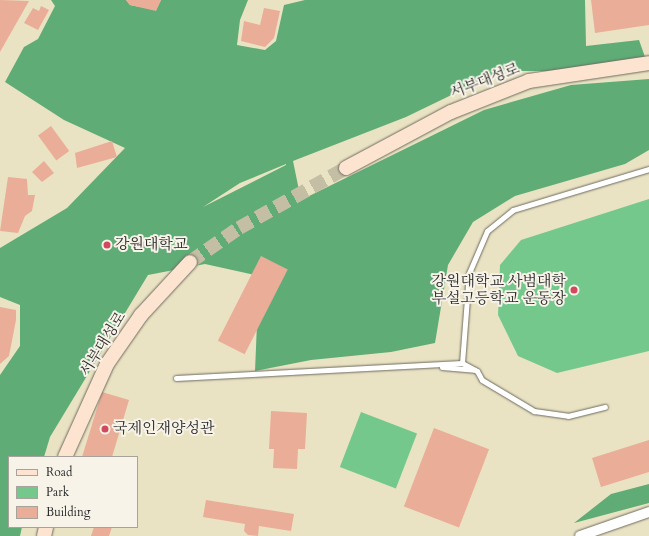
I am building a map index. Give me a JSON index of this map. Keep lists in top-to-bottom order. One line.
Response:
{"streets":{"street":["서부대성로"]},"places":["강원대학교","강원대학교 사범대학 부설고등학교 운동장","국제인재양성관"],"legend":["Road","Park","Building"]}
